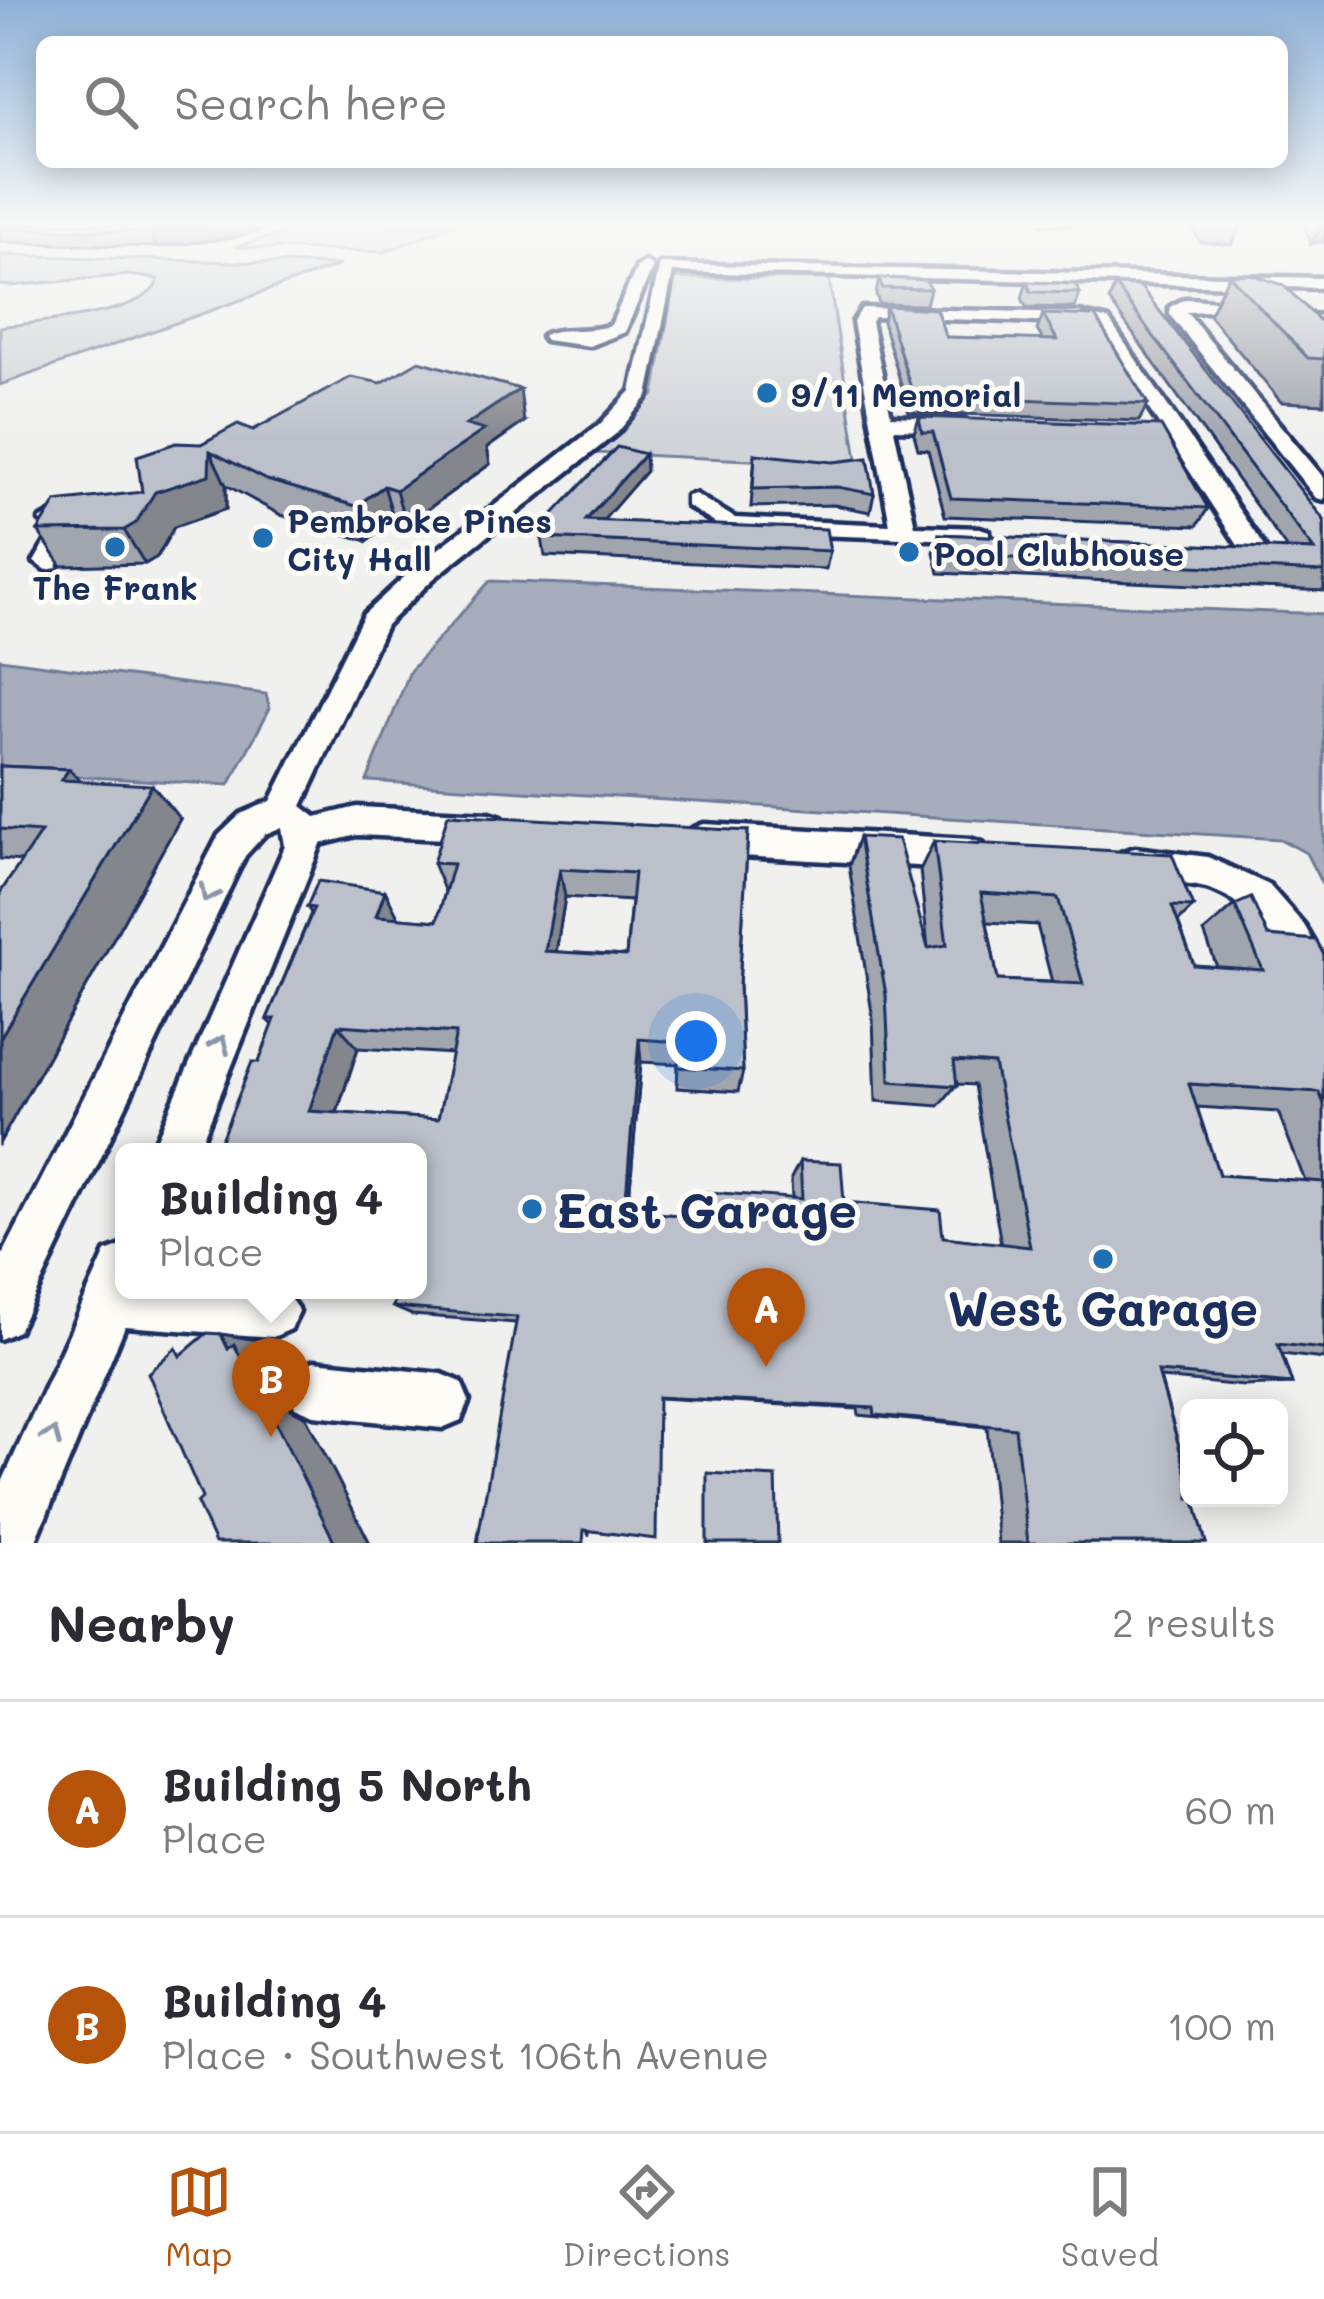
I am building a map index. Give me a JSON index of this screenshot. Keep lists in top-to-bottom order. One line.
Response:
{"places":["9/11 Memorial","Pembroke Pines City Hall","The Frank","Pool Clubhouse","East Garage","West Garage"],"page":{"search":"Search here","popup":["Building 4","Place"],"pins":["A","B"],"heading":["Nearby","2 results"],"list":[{"mark":"A","name":"Building 5 North","note":"Place","value":"60 m"},{"mark":"B","name":"Building 4","note":"Place · Southwest 106th Avenue","value":"100 m"}],"nav":["Map","Directions","Saved"]}}
